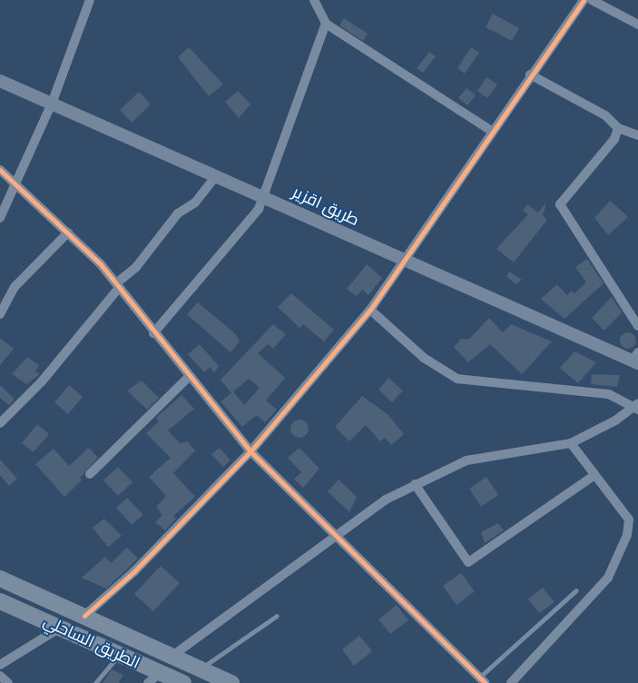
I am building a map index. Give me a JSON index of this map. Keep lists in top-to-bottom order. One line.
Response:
{"streets":{"highway":["الطريق الساحلي"],"street":["طريق اقزير"]}}
